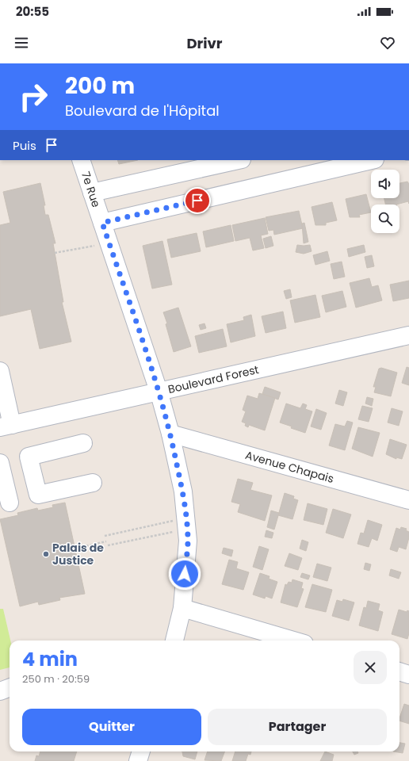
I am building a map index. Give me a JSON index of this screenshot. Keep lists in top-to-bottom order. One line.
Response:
{"streets":{"street":["7e Rue","Boulevard Forest","Avenue Chapais"]},"crossings":[["7e Rue","Boulevard Forest"],["7e Rue","Avenue Chapais"]],"places":["Palais de Justice"],"page":{"status":"20:55","header":"Drivr","turn":["200 m","Boulevard de l'Hôpital"],"then":"Puis","heading":["4 min","250 m · 20:59"],"buttons":["Quitter","Partager"]}}
